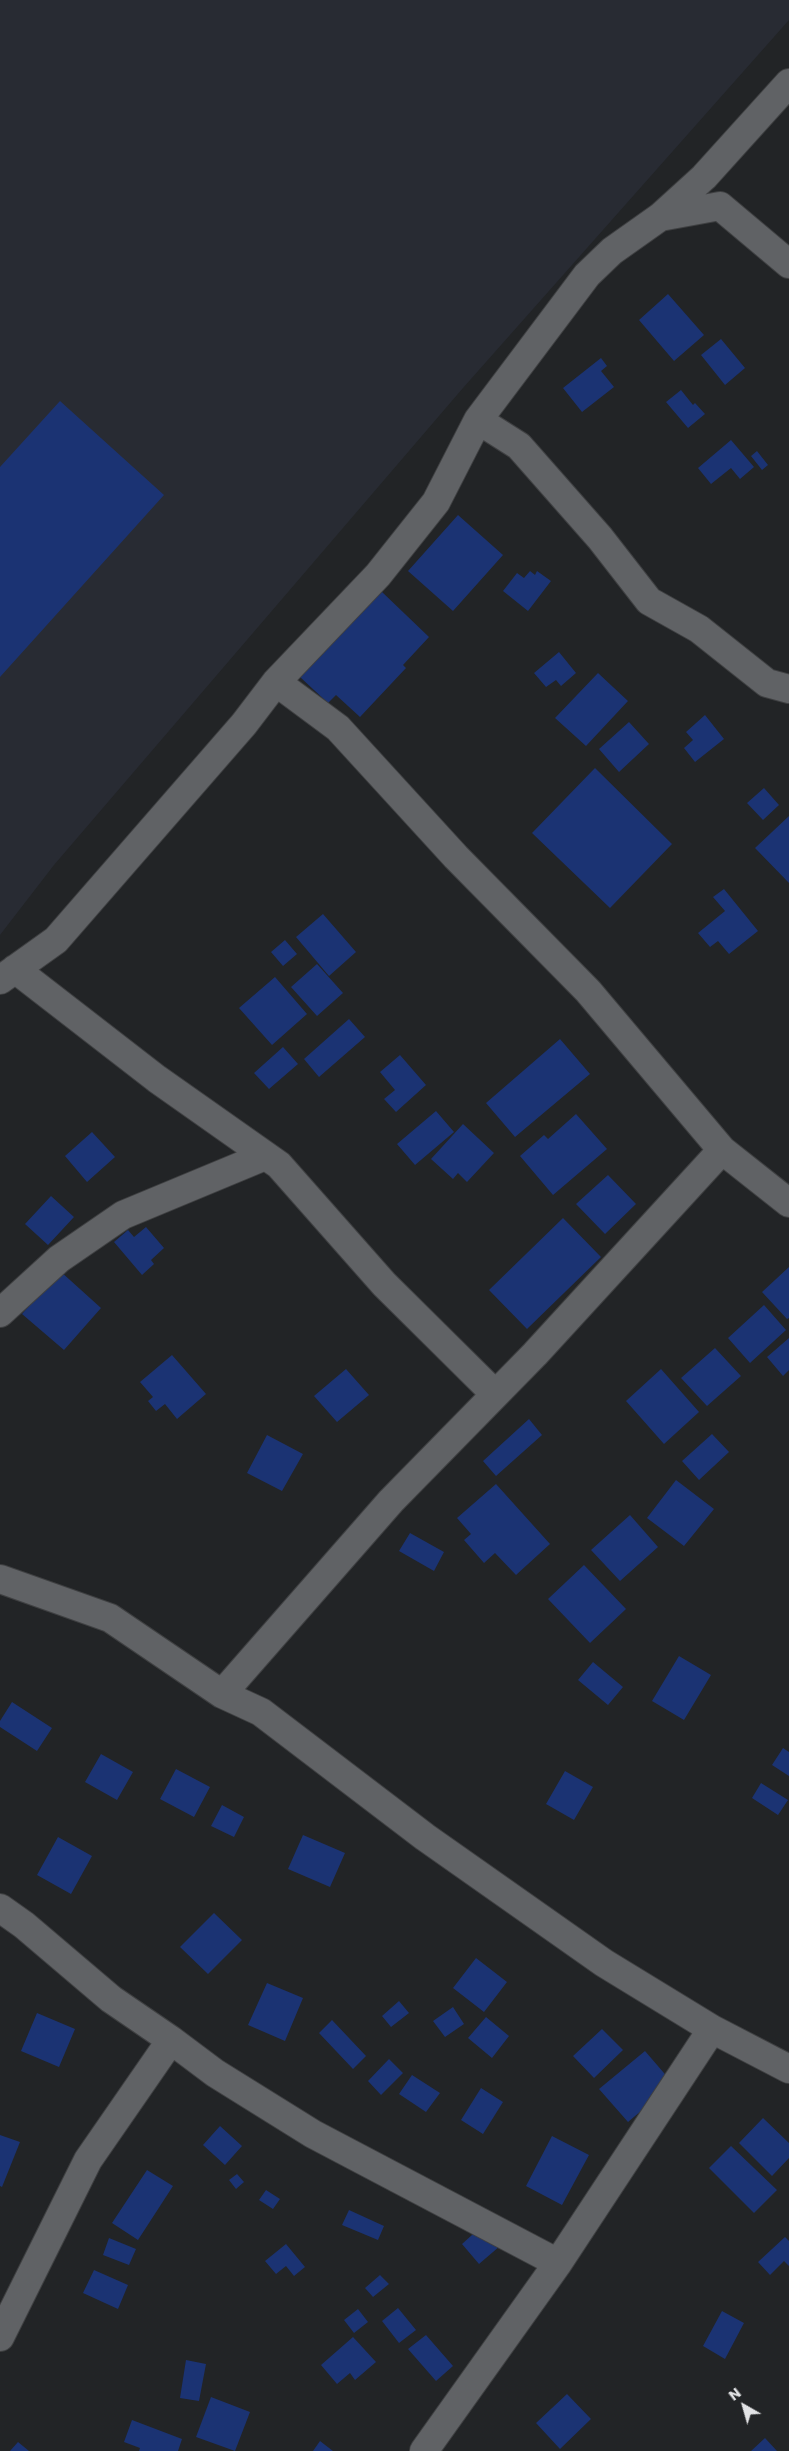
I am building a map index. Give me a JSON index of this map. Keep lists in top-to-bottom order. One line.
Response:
{"north":"top left"}
